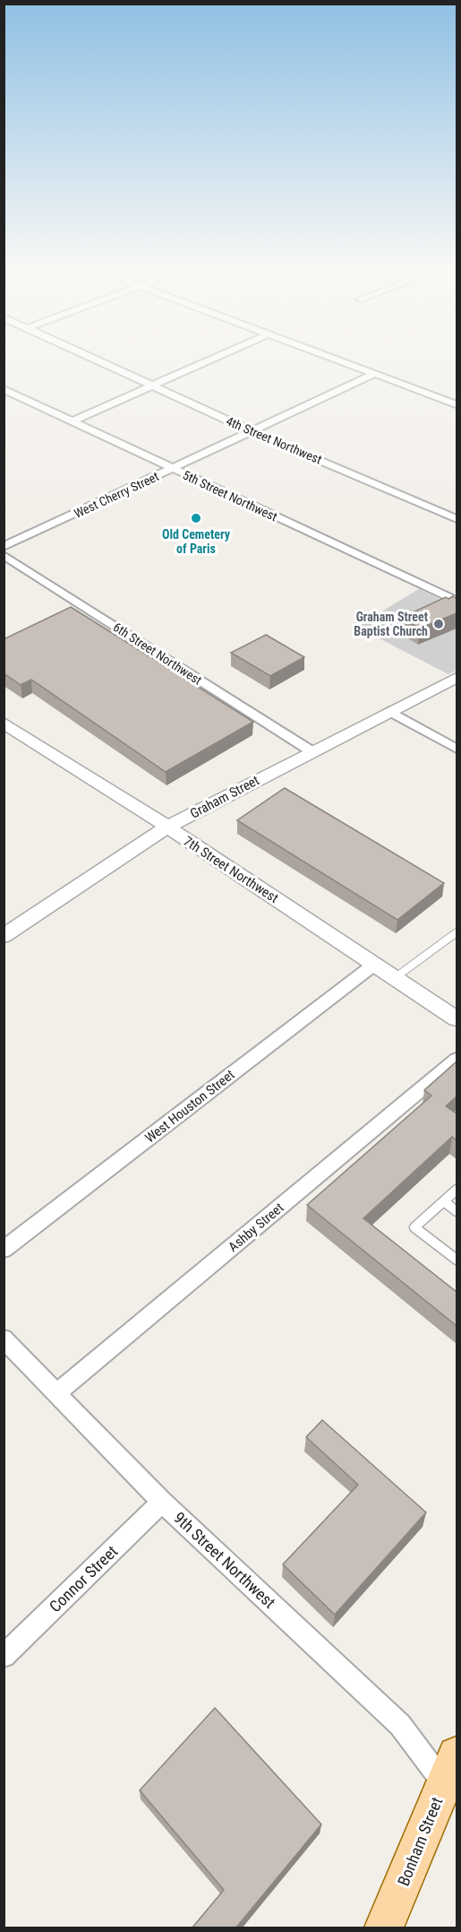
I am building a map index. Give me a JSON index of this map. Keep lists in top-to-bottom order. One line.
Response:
{"streets":{"main road":["Bonham Street"],"street":["4th Street Northwest","West Cherry Street","5th Street Northwest","6th Street Northwest","Graham Street","7th Street Northwest","West Houston Street","Ashby Street","9th Street Northwest","Connor Street"]},"crossings":[["4th Street Northwest","West Cherry Street"],["West Cherry Street","5th Street Northwest"],["6th Street Northwest","Graham Street"],["Graham Street","7th Street Northwest"],["7th Street Northwest","West Houston Street"],["Ashby Street","9th Street Northwest"],["9th Street Northwest","Connor Street"],["9th Street Northwest","Bonham Street"]],"places":["Old Cemetery of Paris","Graham Street Baptist Church"]}
